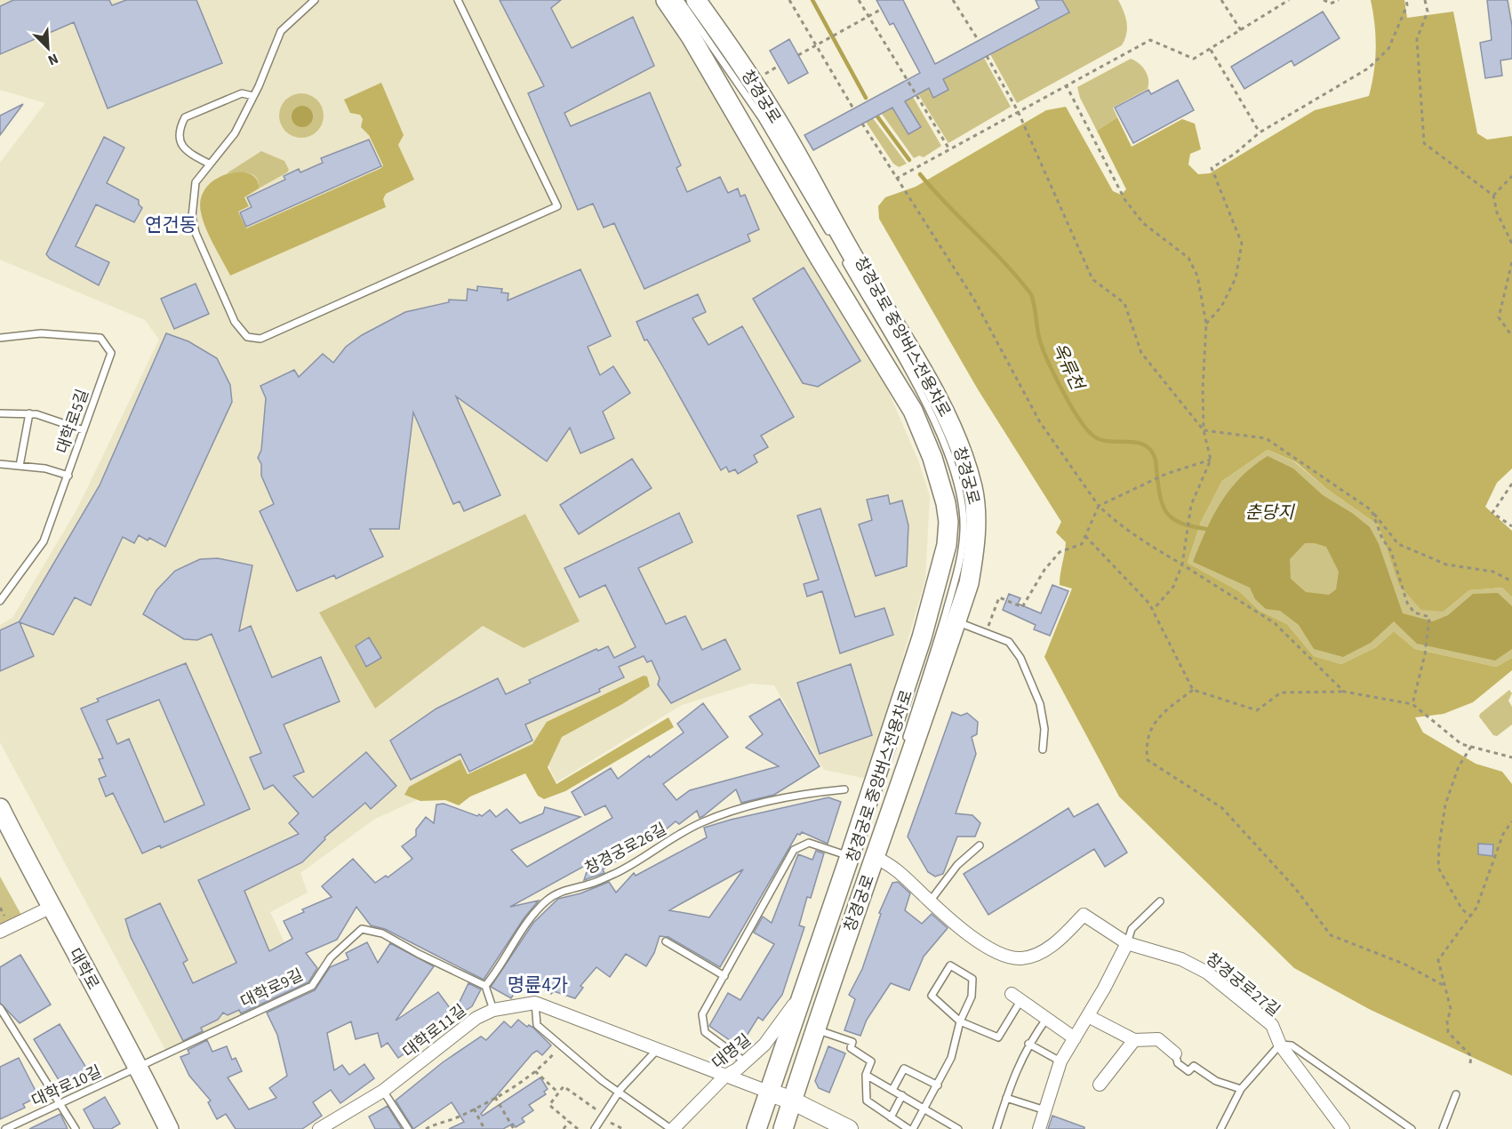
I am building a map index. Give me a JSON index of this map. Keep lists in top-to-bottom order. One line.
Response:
{"streets":{"main road":["창경궁로","대학로"],"street":["창경궁로27길","대학로11길","대명길"],"lane":["창경궁로 중앙버스전용차로","대학로5길","창경궁로26길","대학로9길","대학로10길"]},"crossings":[["창경궁로","창경궁로 중앙버스전용차로"],["창경궁로","창경궁로27길"],["창경궁로","대명길"],["창경궁로26길","대학로9길"],["대학로","대학로9길"],["대학로","대학로10길"],["대학로9길","대학로10길"],["대학로11길","대명길"]],"districts":["연건동","명륜4가"],"water":["옥류천","춘당지"],"north":"bottom right"}
